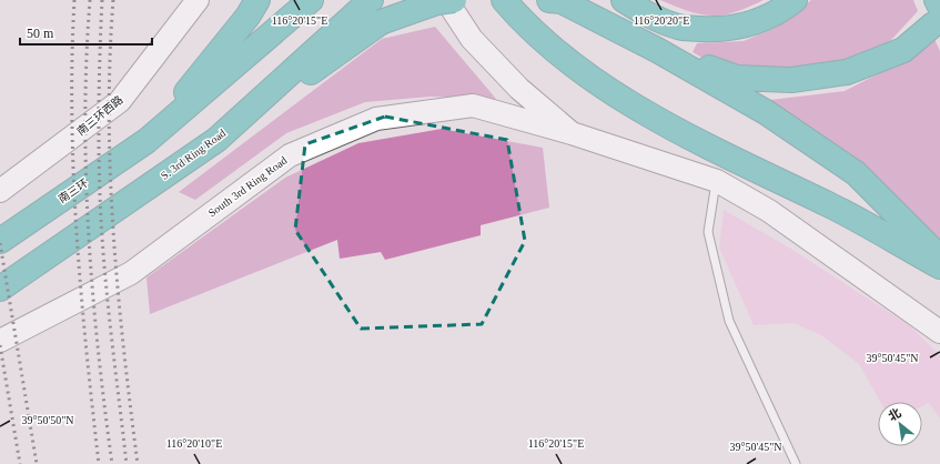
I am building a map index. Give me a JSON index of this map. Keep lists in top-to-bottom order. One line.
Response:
{"streets":{"highway":["S. 3rd Ring Road","南三环"],"street":["南三环西路","South 3rd Ring Road"]},"scale_bar":"50 m","north":"top left","coordinates":["116°20'15\"E","116°20'20\"E","39°50'45\"N","39°50'50\"N","116°20'10\"E"]}
